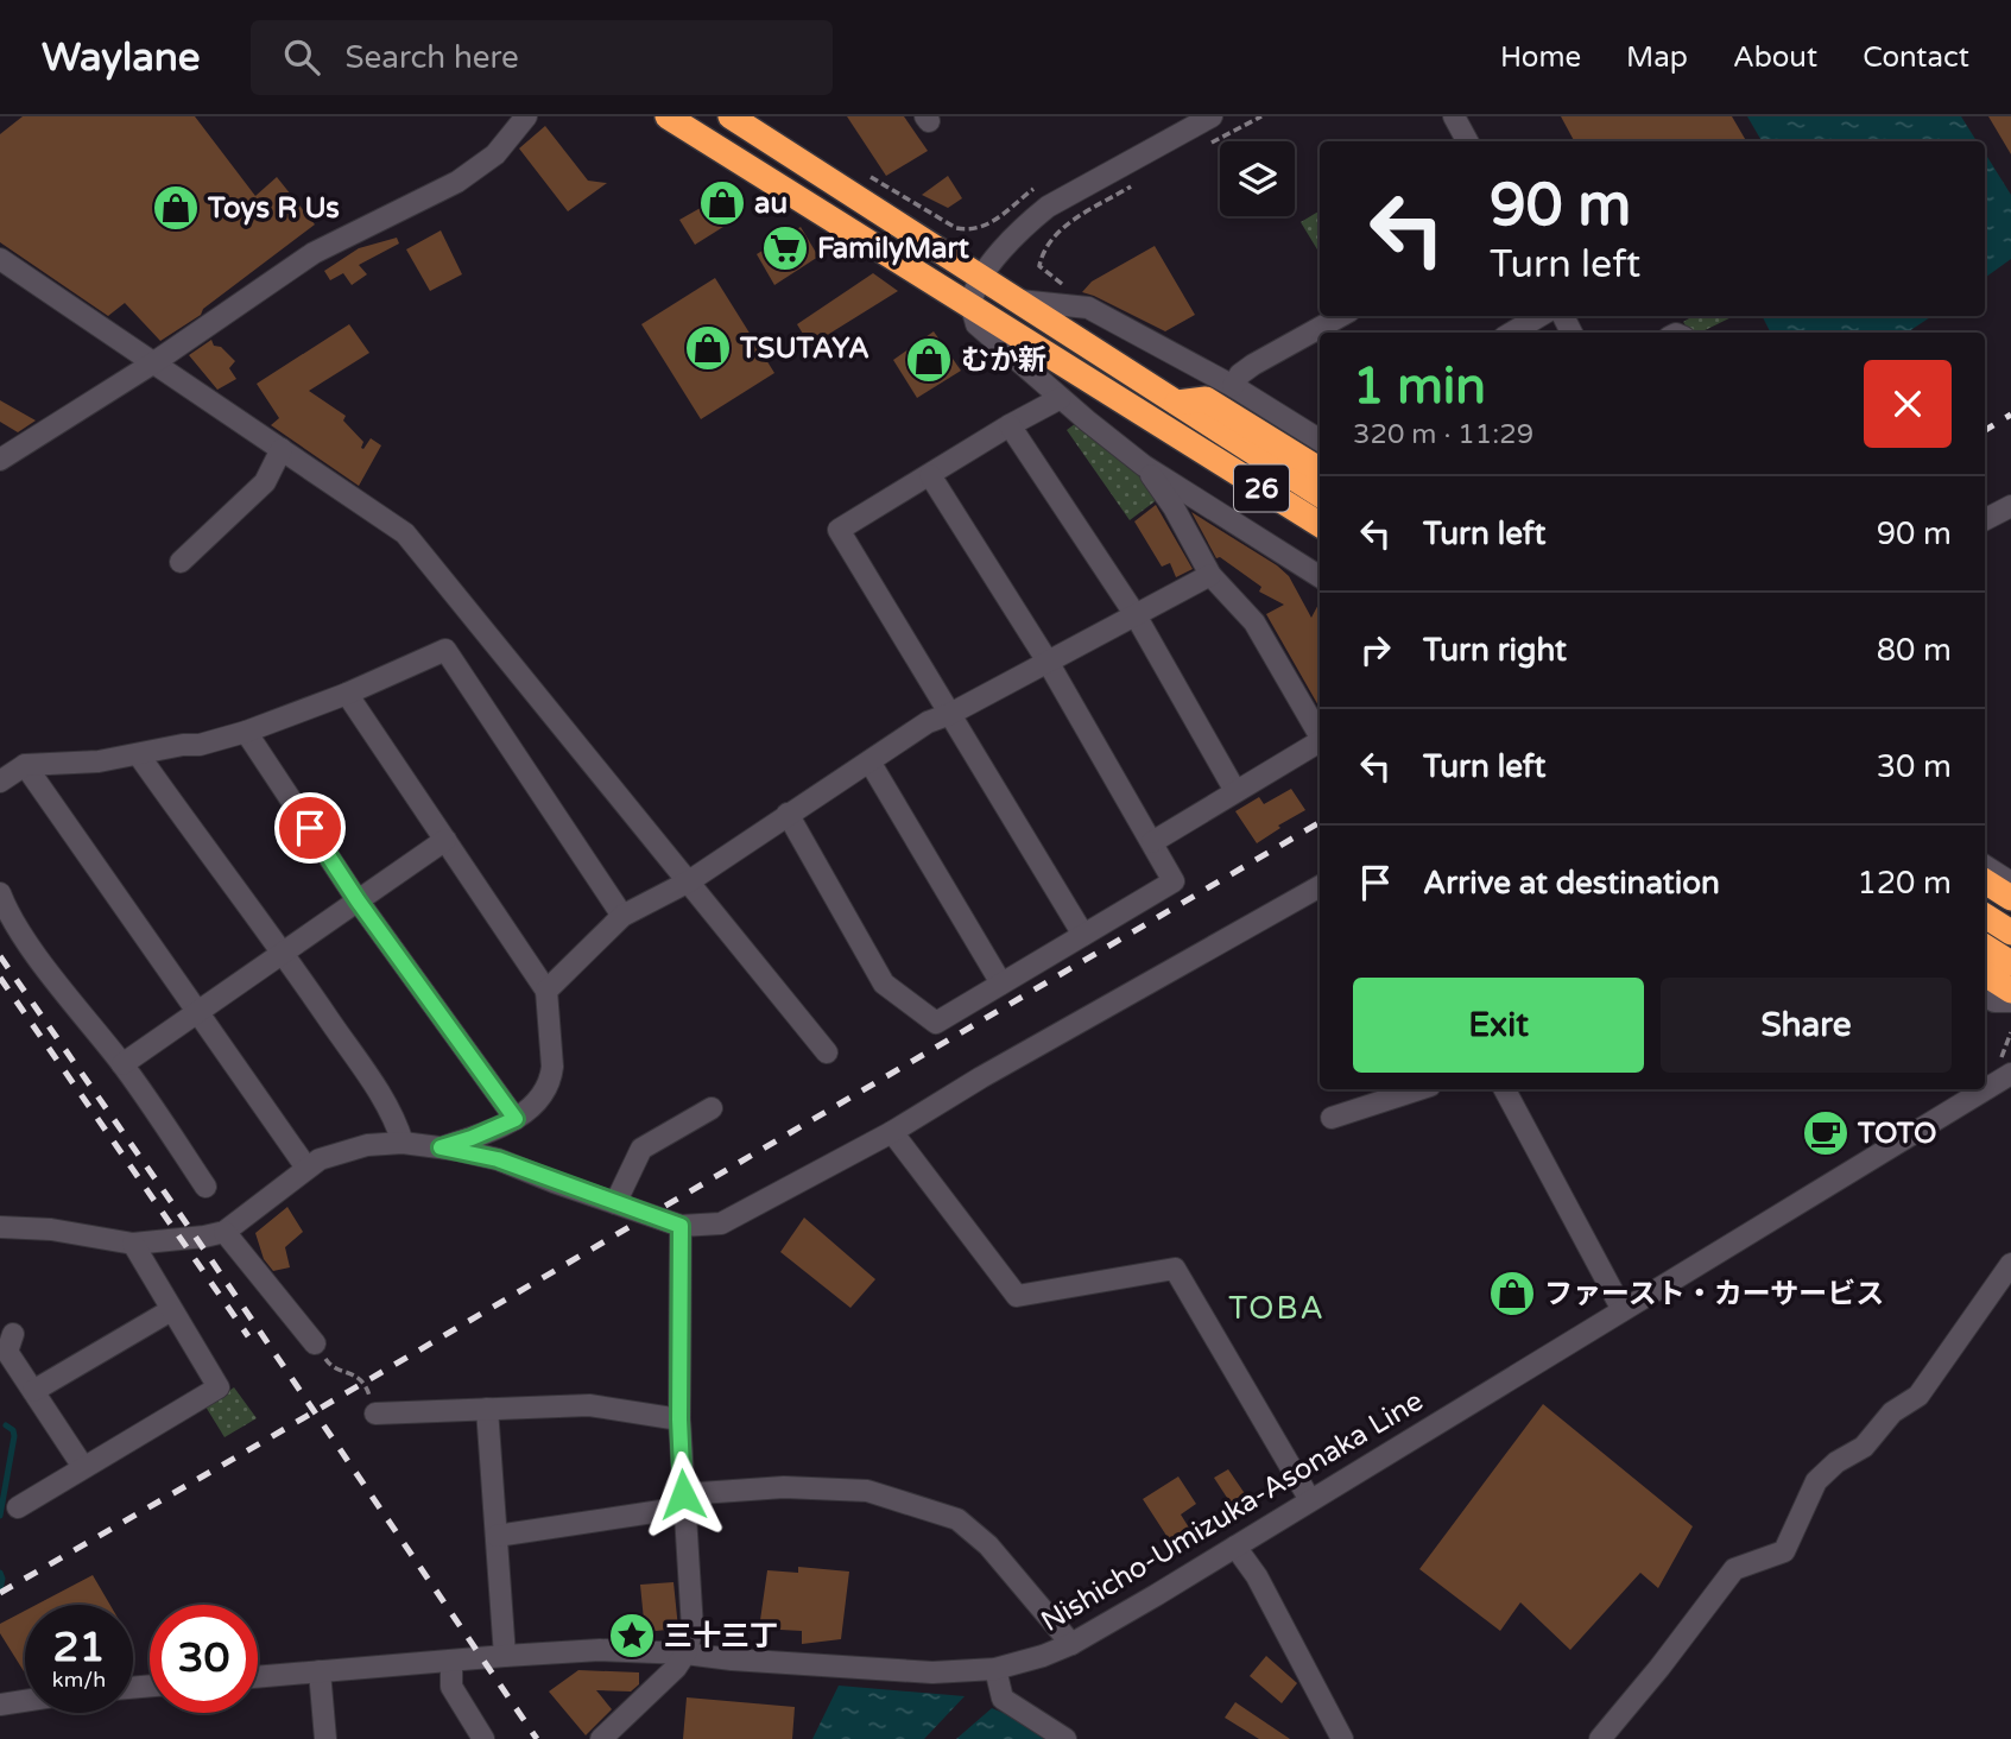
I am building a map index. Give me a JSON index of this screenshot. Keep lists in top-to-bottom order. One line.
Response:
{"streets":{"highway":["26"],"street":["Nishicho-Umizuka-Asonaka Line"]},"districts":["TOBA"],"places":{"shop":["au","Toys R Us","TSUTAYA","むか新","ファースト・カーサービス"],"supermarket":["FamilyMart"],"cafe":["TOTO"],"place":["三十三丁"]},"page":{"header":"Waylane","search":"Search here","nav":["Home","Map","About","Contact"],"turn":["90 m","Turn left"],"heading":["1 min","320 m · 11:29"],"list":[{"name":"Turn left","value":"90 m"},{"name":"Turn right","value":"80 m"},{"name":"Turn left","value":"30 m"},{"name":"Arrive at destination","value":"120 m"}],"buttons":["Exit","Share"],"speed":"21 km/h","limit":"30"}}
